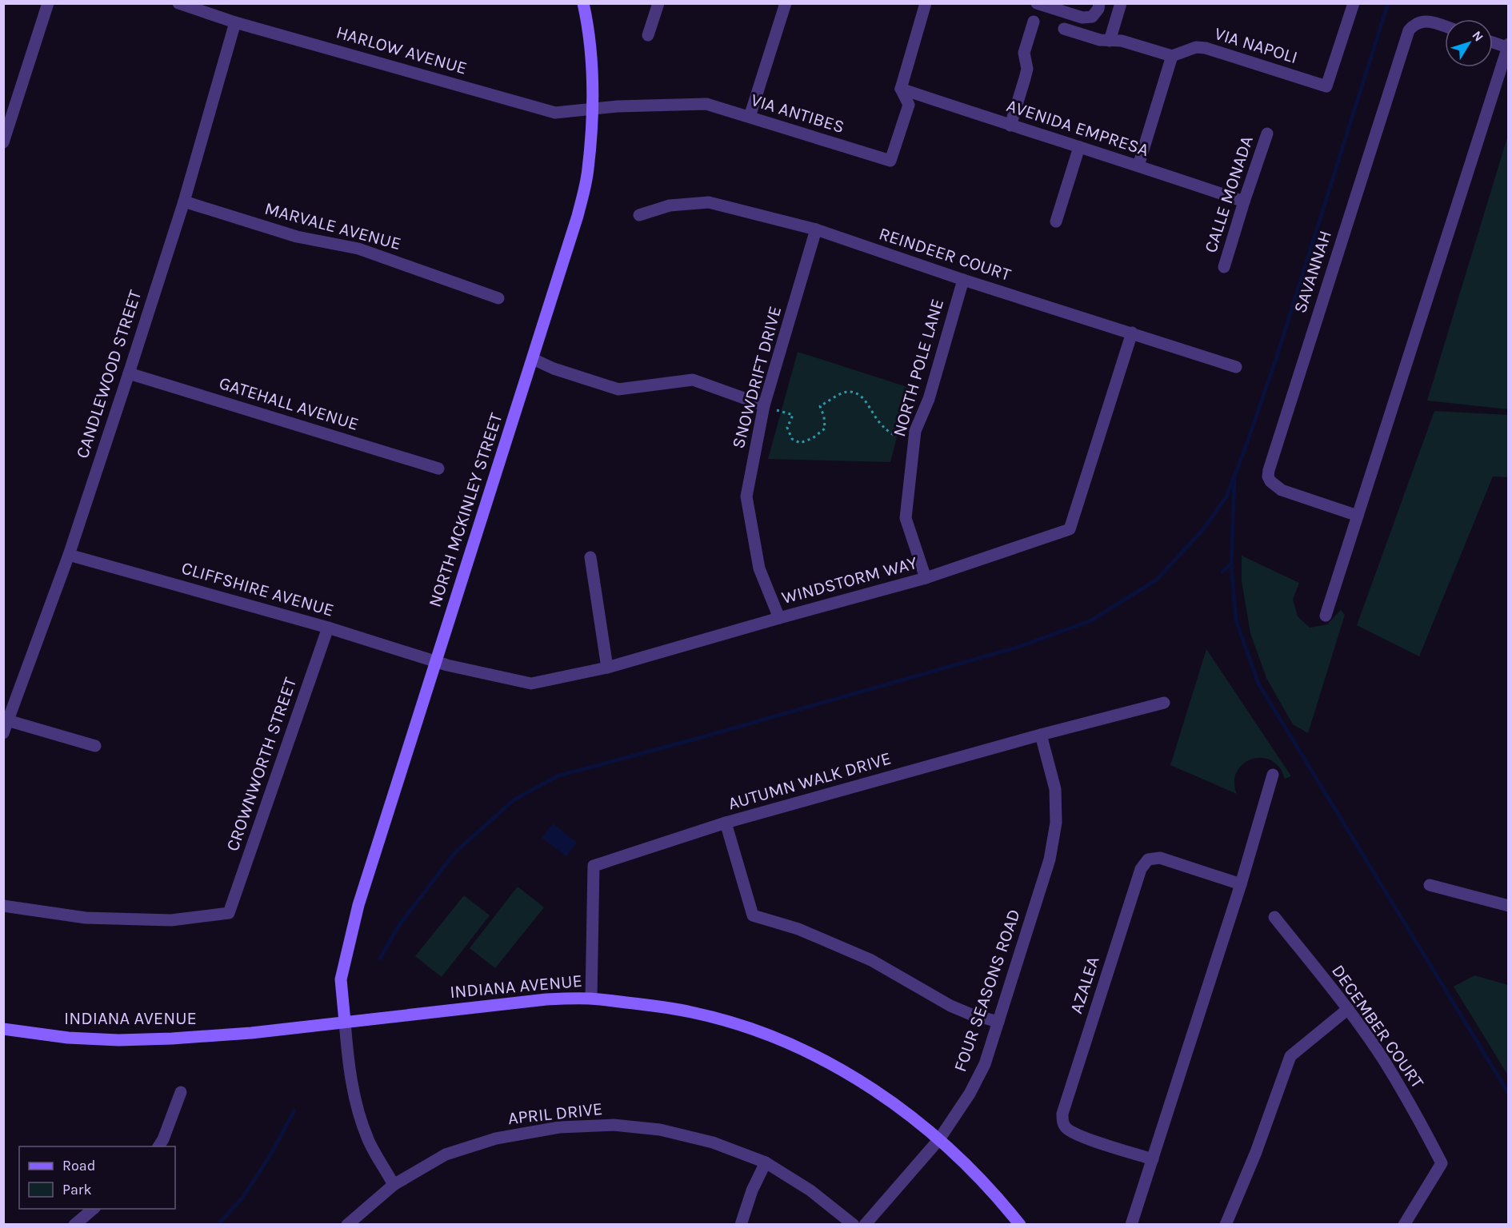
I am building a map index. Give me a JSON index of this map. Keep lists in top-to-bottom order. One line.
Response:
{"streets":{"street":["VIA NAPOLI","HARLOW AVENUE","VIA ANTIBES","AVENIDA EMPRESA","CALLE MONADA","MARVALE AVENUE","REINDEER COURT","SAVANNAH","NORTH POLE LANE","CANDLEWOOD STREET","SNOWDRIFT DRIVE","GATEHALL AVENUE","NORTH MCKINLEY STREET","WINDSTORM WAY","CLIFFSHIRE AVENUE","CROWNWORTH STREET","AUTUMN WALK DRIVE","AZALEA","INDIANA AVENUE","FOUR SEASONS ROAD","DECEMBER COURT","APRIL DRIVE"]},"crossings":[["HARLOW AVENUE","VIA ANTIBES"],["HARLOW AVENUE","CANDLEWOOD STREET"],["HARLOW AVENUE","NORTH MCKINLEY STREET"],["VIA ANTIBES","AVENIDA EMPRESA"],["AVENIDA EMPRESA","CALLE MONADA"],["MARVALE AVENUE","CANDLEWOOD STREET"],["REINDEER COURT","NORTH POLE LANE"],["REINDEER COURT","SNOWDRIFT DRIVE"],["REINDEER COURT","WINDSTORM WAY"],["NORTH POLE LANE","WINDSTORM WAY"],["CANDLEWOOD STREET","GATEHALL AVENUE"],["CANDLEWOOD STREET","CLIFFSHIRE AVENUE"],["SNOWDRIFT DRIVE","WINDSTORM WAY"],["NORTH MCKINLEY STREET","WINDSTORM WAY"],["NORTH MCKINLEY STREET","CLIFFSHIRE AVENUE"],["NORTH MCKINLEY STREET","INDIANA AVENUE"],["WINDSTORM WAY","CLIFFSHIRE AVENUE"],["CLIFFSHIRE AVENUE","CROWNWORTH STREET"],["AUTUMN WALK DRIVE","INDIANA AVENUE"],["AUTUMN WALK DRIVE","FOUR SEASONS ROAD"],["INDIANA AVENUE","FOUR SEASONS ROAD"]],"legend":["Road","Park"],"north":"top right"}
